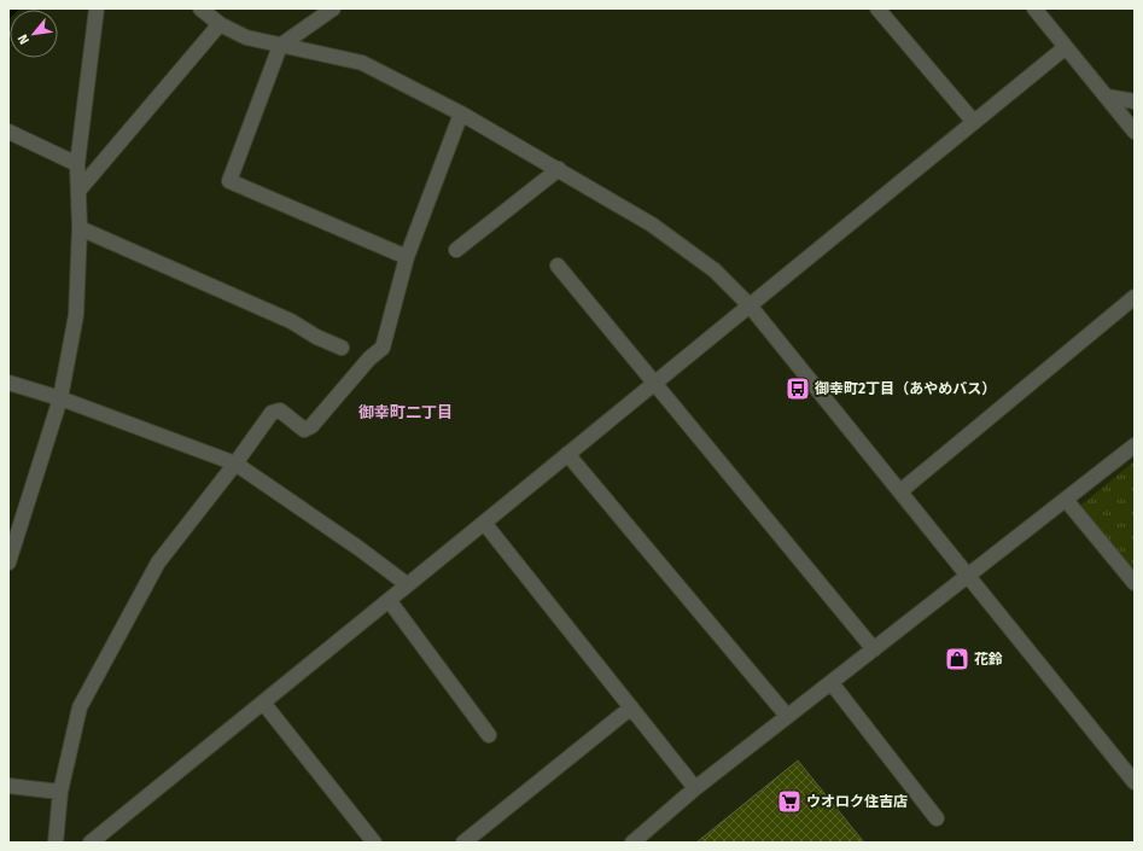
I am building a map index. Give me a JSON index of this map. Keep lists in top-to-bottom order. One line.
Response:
{"districts":["御幸町二丁目"],"places":{"bus stop":["御幸町2丁目（あやめバス）"],"shop":["花鈴"],"supermarket":["ウオロク住吉店"]},"north":"bottom left"}
